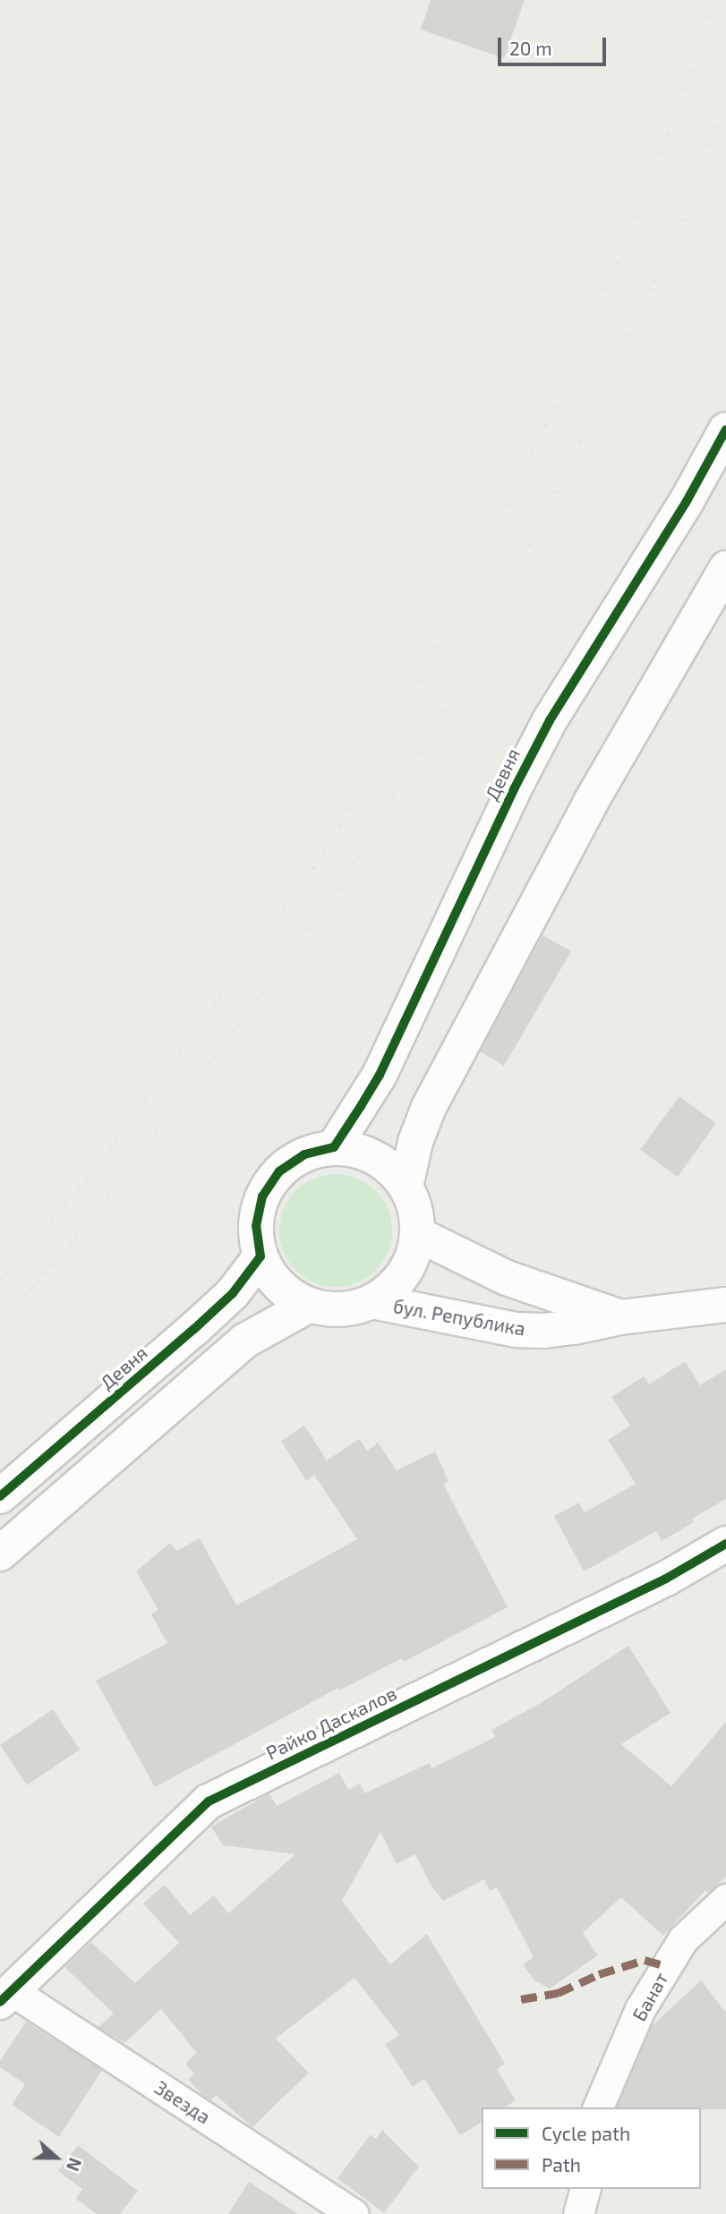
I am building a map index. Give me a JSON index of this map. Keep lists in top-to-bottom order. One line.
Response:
{"streets":{"main road":["Девня","бул. Република","Райко Даскалов"],"street":["Банат","Звезда"]},"crossings":[["Девня","бул. Република"],["Райко Даскалов","Звезда"]],"legend":["Cycle path","Path"],"scale_bar":"20 m","north":"right"}
